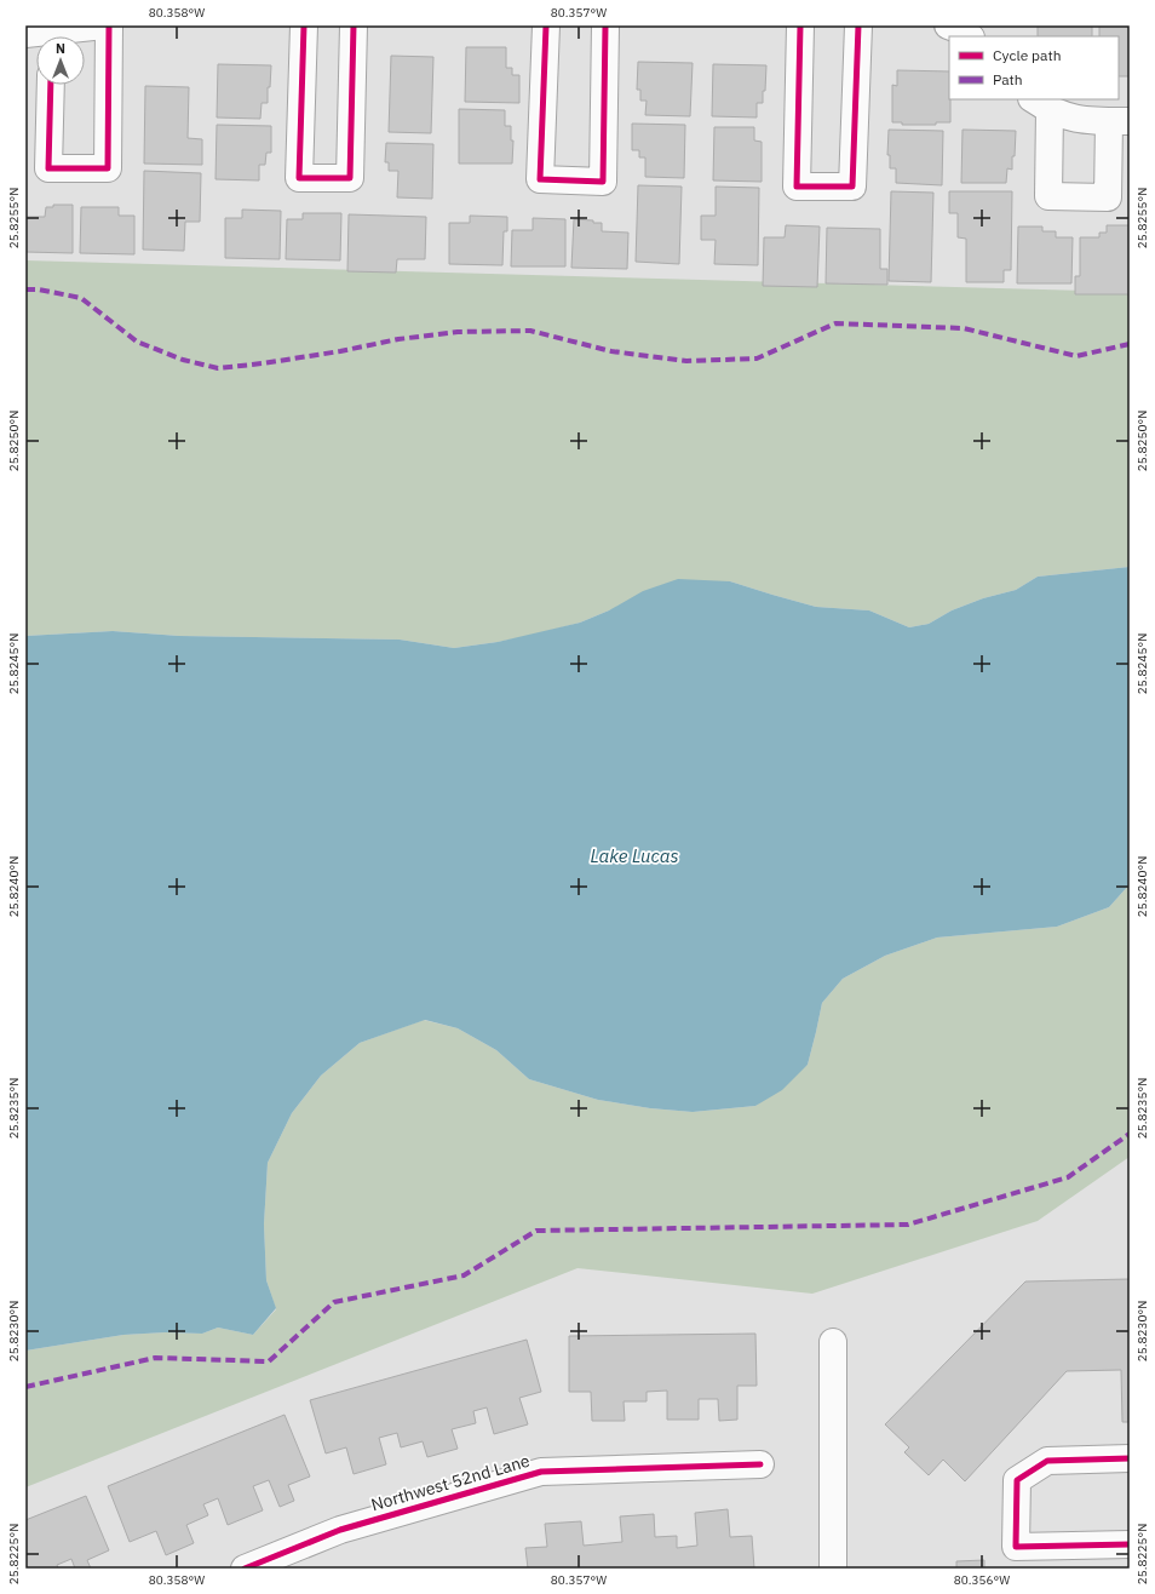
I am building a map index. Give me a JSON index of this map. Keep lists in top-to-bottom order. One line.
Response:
{"streets":{"street":["Northwest 52nd Lane"]},"water":["Lake Lucas"],"legend":["Cycle path","Path"],"north":"top","coordinates":["80.358°W","80.357°W","25.8255°N","25.8250°N","25.8245°N","25.8240°N","25.8235°N","25.8230°N","25.8225°N","80.356°W"]}
